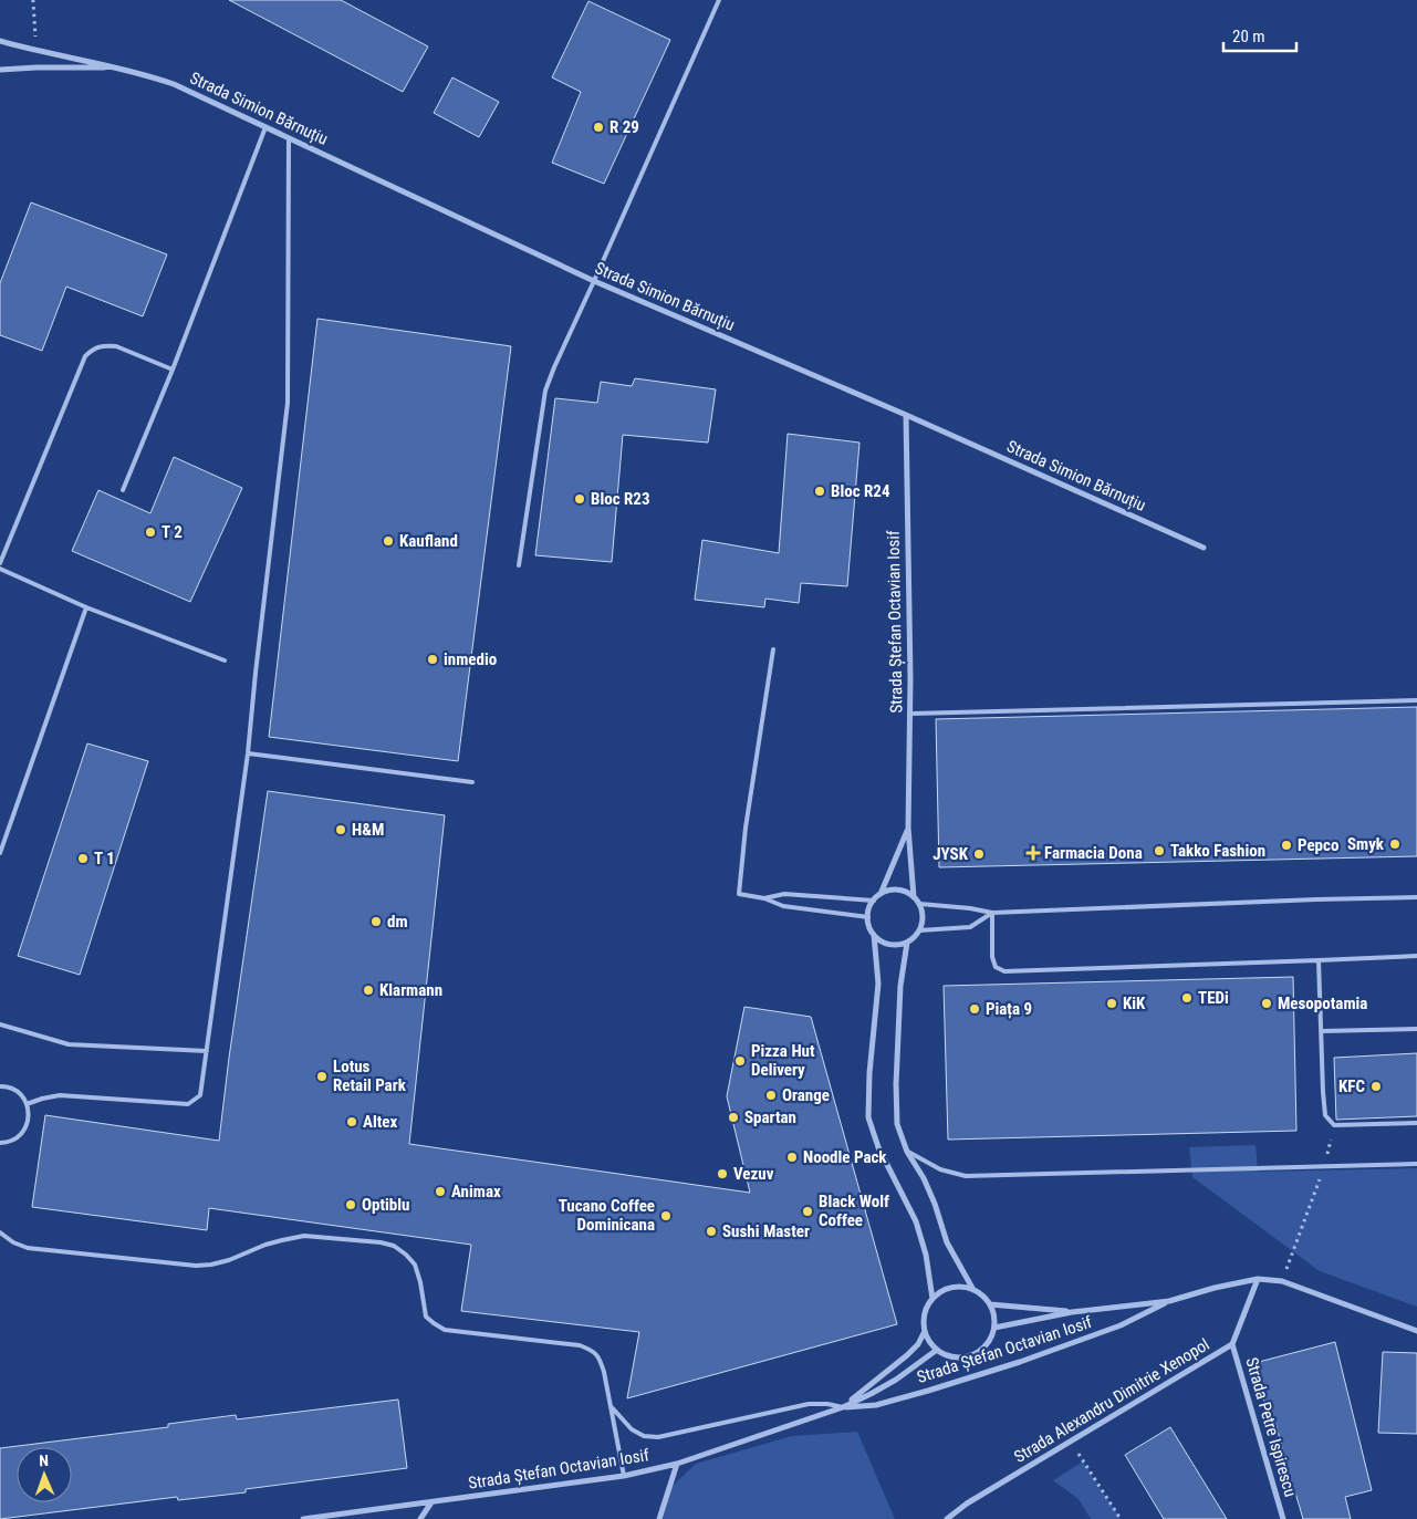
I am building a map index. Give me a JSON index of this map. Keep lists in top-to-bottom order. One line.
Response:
{"streets":{"street":["Strada Simion Bărnuțiu","Strada Ștefan Octavian Iosif","Strada Alexandru Dimitrie Xenopol","Strada Petre Ispirescu"]},"crossings":[["Strada Simion Bărnuțiu","Strada Ștefan Octavian Iosif"],["Strada Ștefan Octavian Iosif","Strada Alexandru Dimitrie Xenopol"],["Strada Alexandru Dimitrie Xenopol","Strada Petre Ispirescu"]],"places":{"other":["R 29","Bloc R24","Bloc R23","T 2","Kaufland","inmedio","H&M","Smyk","Pepco","Takko Fashion","JYSK","T 1","dm","Klarmann","TEDi","KiK","Mesopotamia","Piața 9","Pizza Hut Delivery","Lotus Retail Park","KFC","Orange","Spartan","Altex","Noodle Pack","Vezuv","Animax","Optiblu","Black Wolf Coffee","Tucano Coffee Dominicana","Sushi Master"],"health":["Farmacia Dona"]},"scale_bar":"20 m","north":"top"}
